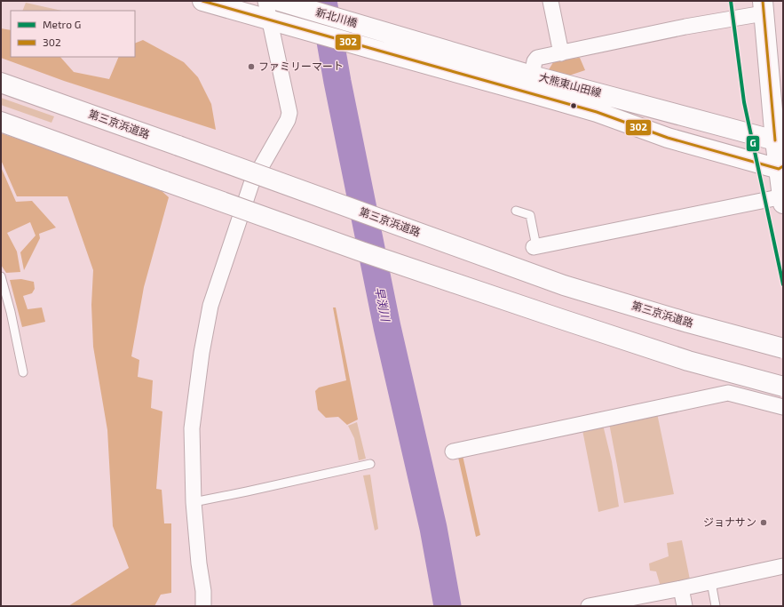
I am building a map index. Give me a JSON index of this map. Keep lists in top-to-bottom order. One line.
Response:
{"streets":{"main road":["新北川橋","大熊東山田線","第三京浜道路"]},"crossings":[["新北川橋","大熊東山田線"]],"water":["早渕川"],"places":["ファミリーマート","ジョナサン"],"lines":["metro line G","transit line 302"],"legend":["Metro G","302"]}
